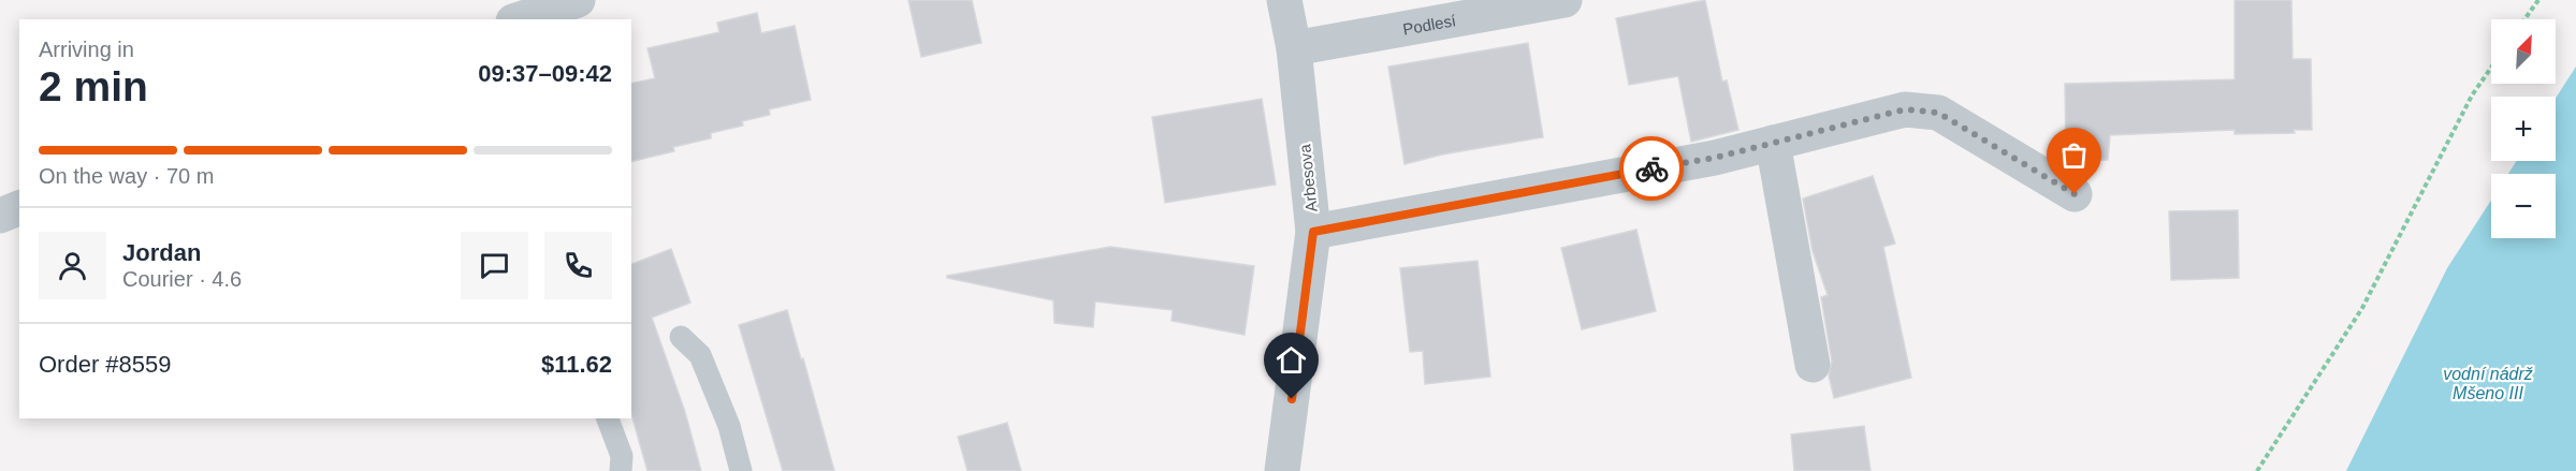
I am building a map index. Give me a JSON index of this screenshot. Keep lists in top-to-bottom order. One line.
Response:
{"streets":{"street":["Podlesí","Arbesova"]},"crossings":[["Podlesí","Arbesova"]],"water":["vodní nádrž Mšeno III"],"north":"top right","page":{"map_buttons":["+","−"],"heading":["2 min","Arriving in","09:37–09:42"],"panel":["Jordan","Courier · 4.6","Order #8559","$11.62"],"bar":"On the way · 70 m"}}
